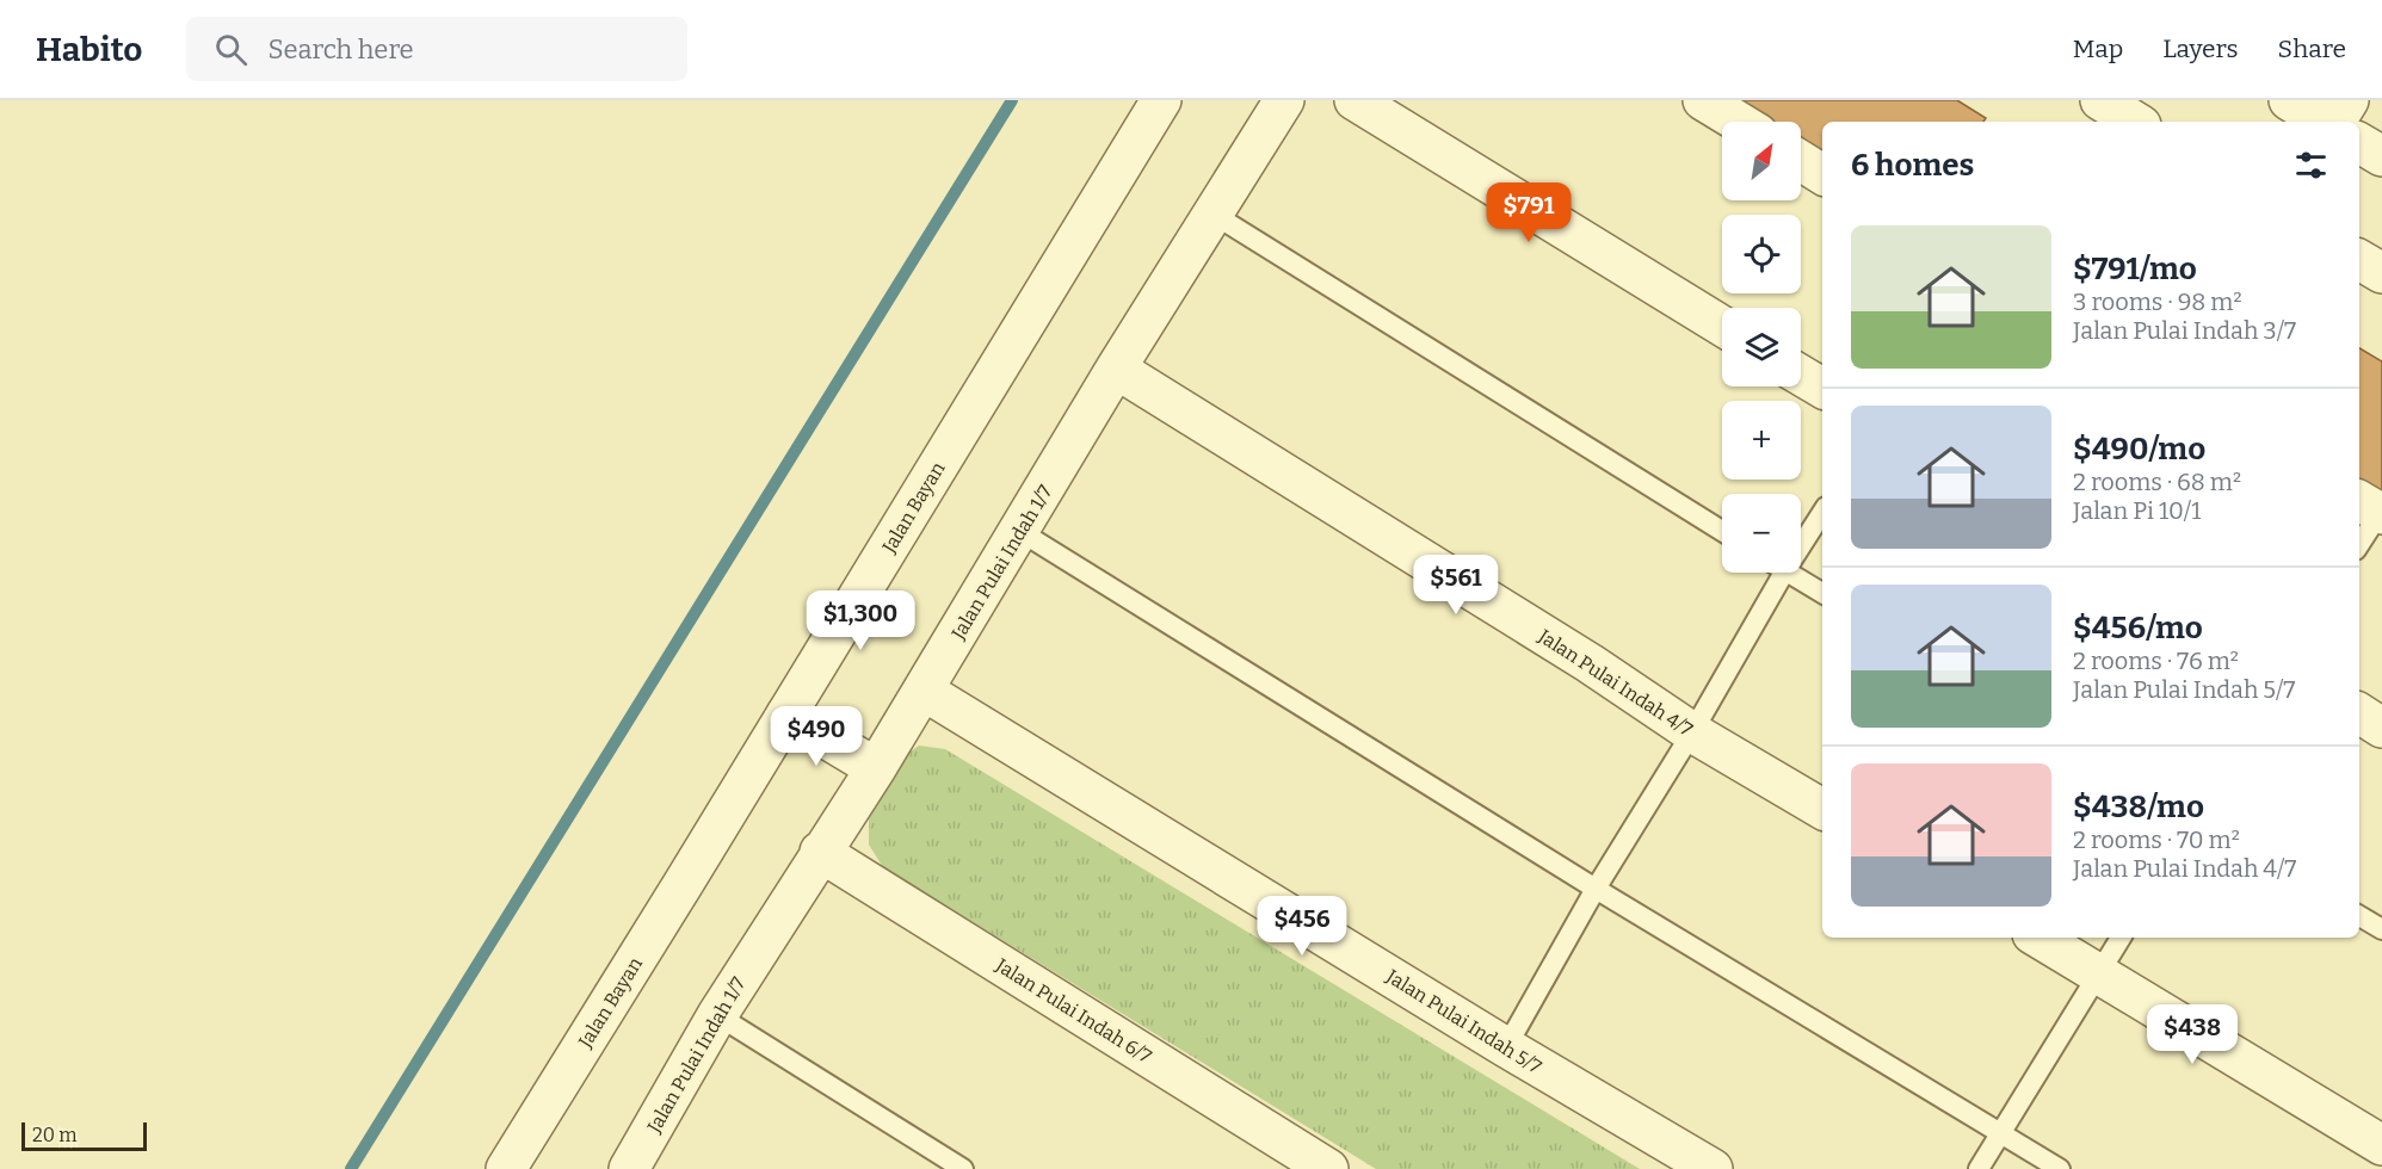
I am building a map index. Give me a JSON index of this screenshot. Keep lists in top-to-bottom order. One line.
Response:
{"streets":{"street":["Jalan Bayan","Jalan Pulai Indah 1/7","Jalan Pulai Indah 4/7","Jalan Pulai Indah 6/7","Jalan Pulai Indah 5/7"]},"crossings":[["Jalan Pulai Indah 1/7","Jalan Pulai Indah 4/7"],["Jalan Pulai Indah 1/7","Jalan Pulai Indah 6/7"],["Jalan Pulai Indah 1/7","Jalan Pulai Indah 5/7"]],"scale_bar":"20 m","north":"top right","page":{"header":"Habito","search":"Search here","nav":["Map","Layers","Share"],"map_buttons":["+","−"],"heading":"6 homes","price":["$791","$561","$1,300","$490","$456","$438"],"list":[{"name":"$791/mo","note":"3 rooms · 98 m² · Jalan Pulai Indah 3/7"},{"name":"$490/mo","note":"2 rooms · 68 m² · Jalan Pi 10/1"},{"name":"$456/mo","note":"2 rooms · 76 m² · Jalan Pulai Indah 5/7"},{"name":"$438/mo","note":"2 rooms · 70 m² · Jalan Pulai Indah 4/7"}],"scale":"20 m"}}
